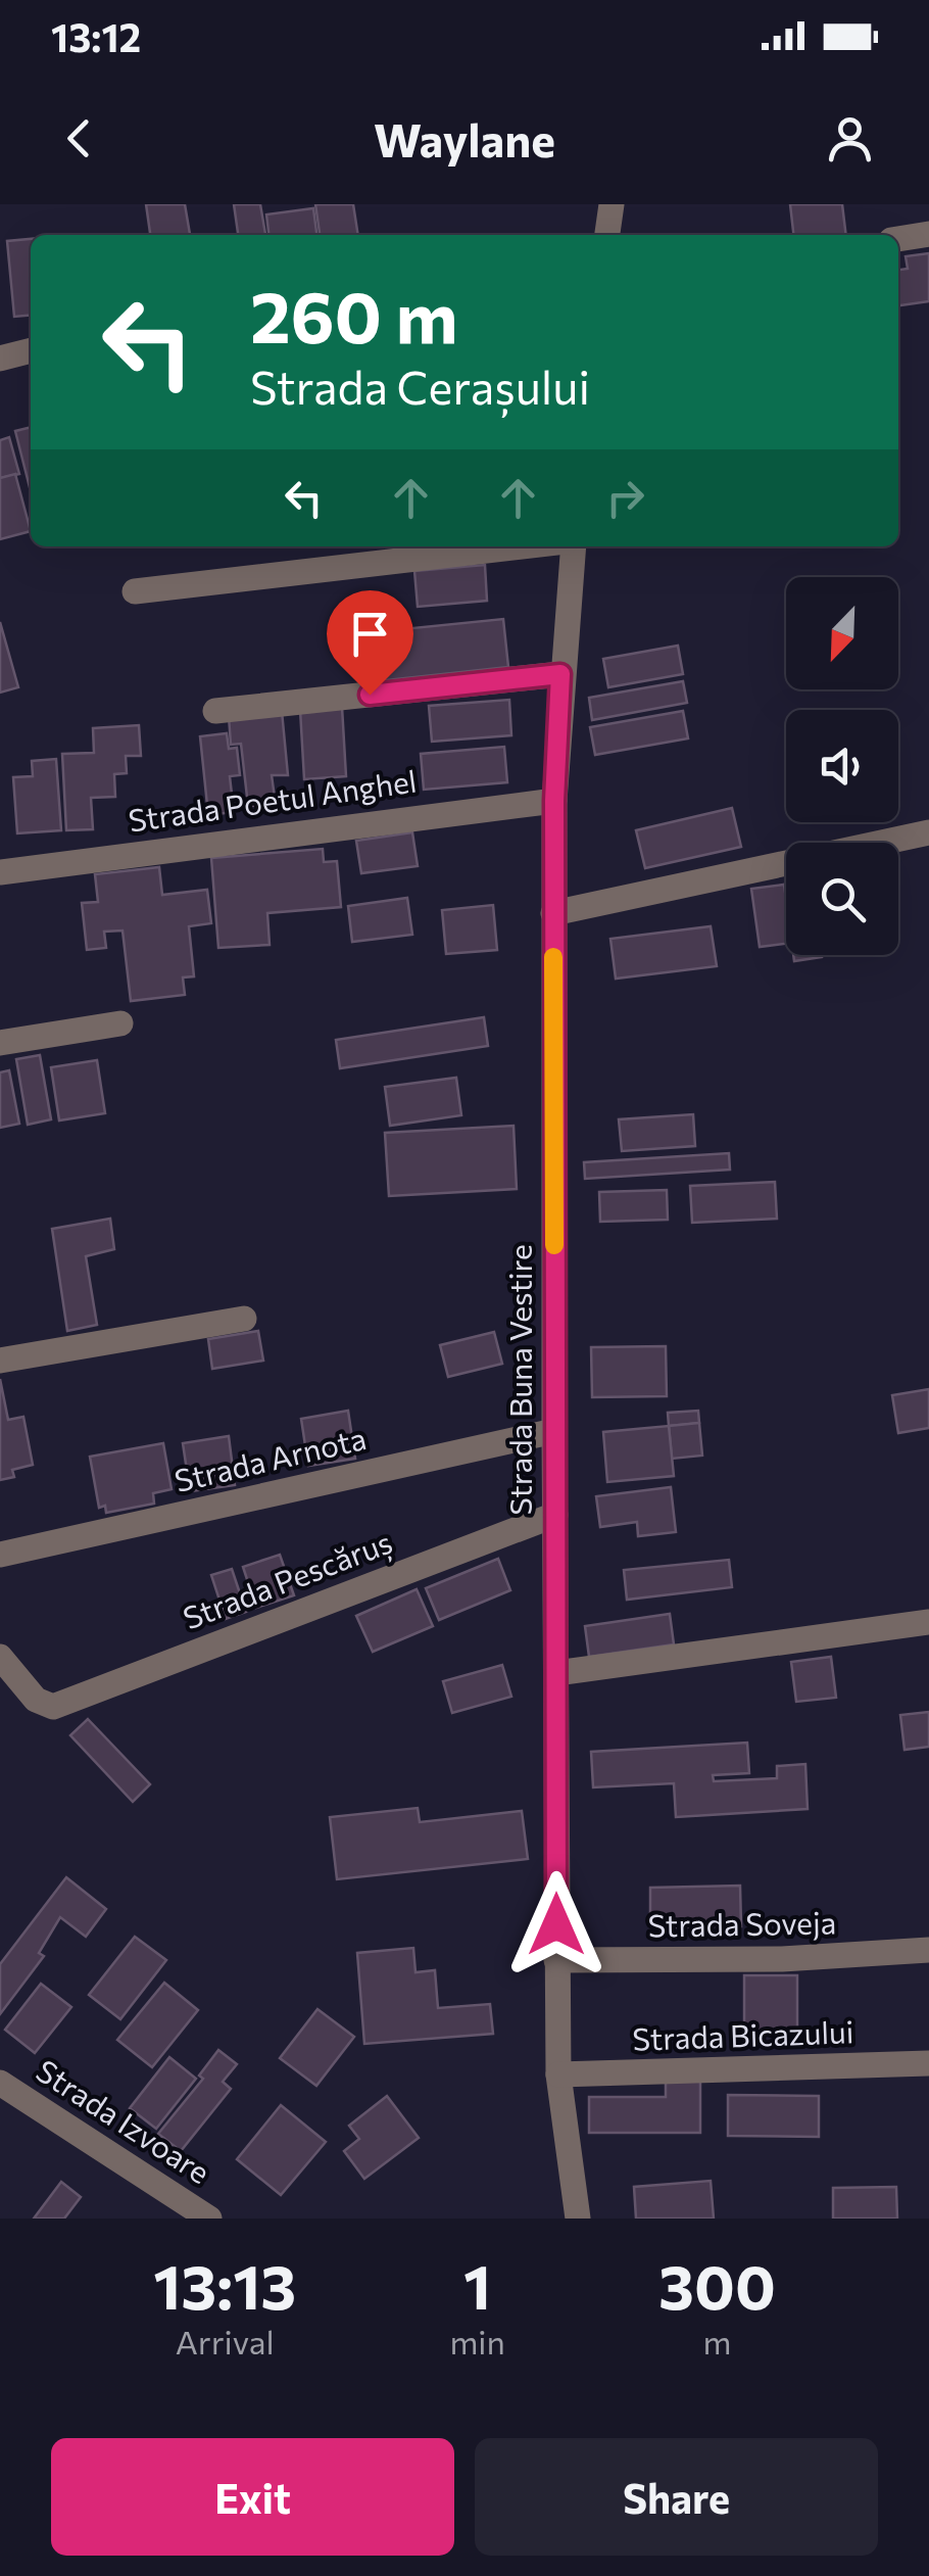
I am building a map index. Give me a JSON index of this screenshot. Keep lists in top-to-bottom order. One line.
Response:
{"streets":{"street":["Strada Poetul Anghel","Strada Buna Vestire","Strada Arnota","Strada Pescăruș","Strada Soveja","Strada Bicazului","Strada Izvoare"]},"crossings":[["Strada Poetul Anghel","Strada Buna Vestire"],["Strada Buna Vestire","Strada Arnota"],["Strada Buna Vestire","Strada Pescăruș"],["Strada Buna Vestire","Strada Soveja"],["Strada Buna Vestire","Strada Bicazului"]],"north":"bottom left","page":{"status":"13:12","header":"Waylane","turn":["260 m","Strada Cerașului"],"eta":["13:13","Arrival","1","min","300","m"],"buttons":["Exit","Share"]}}
